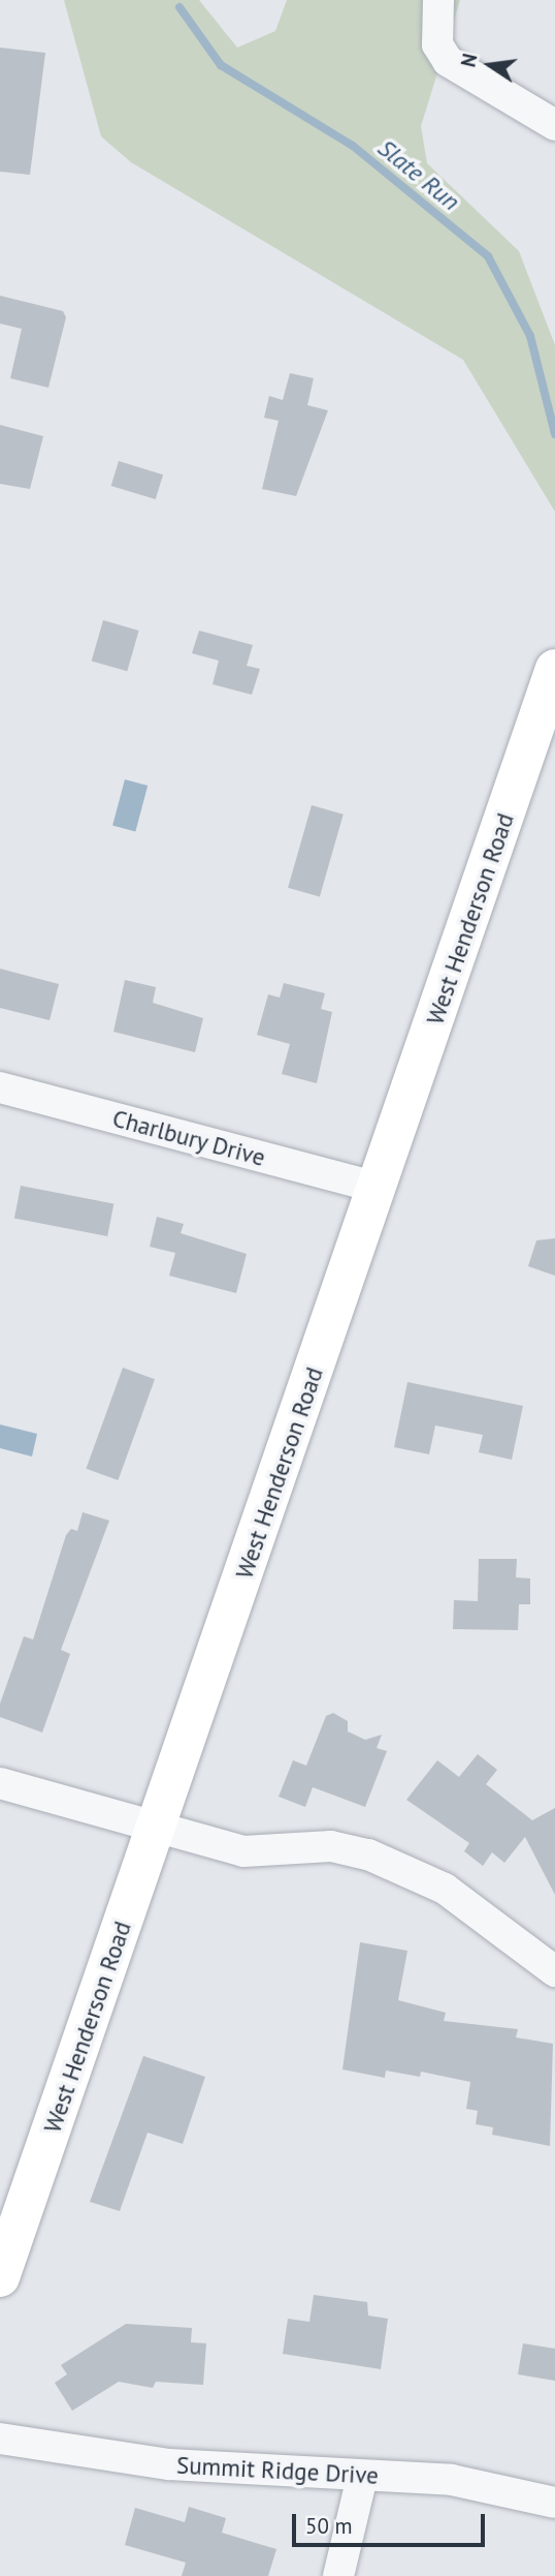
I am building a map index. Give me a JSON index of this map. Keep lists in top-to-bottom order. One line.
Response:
{"streets":{"main road":["West Henderson Road"],"street":["Charlbury Drive","Summit Ridge Drive"]},"crossings":[["West Henderson Road","Charlbury Drive"]],"water":["Slate Run"],"scale_bar":"50 m","north":"left"}
